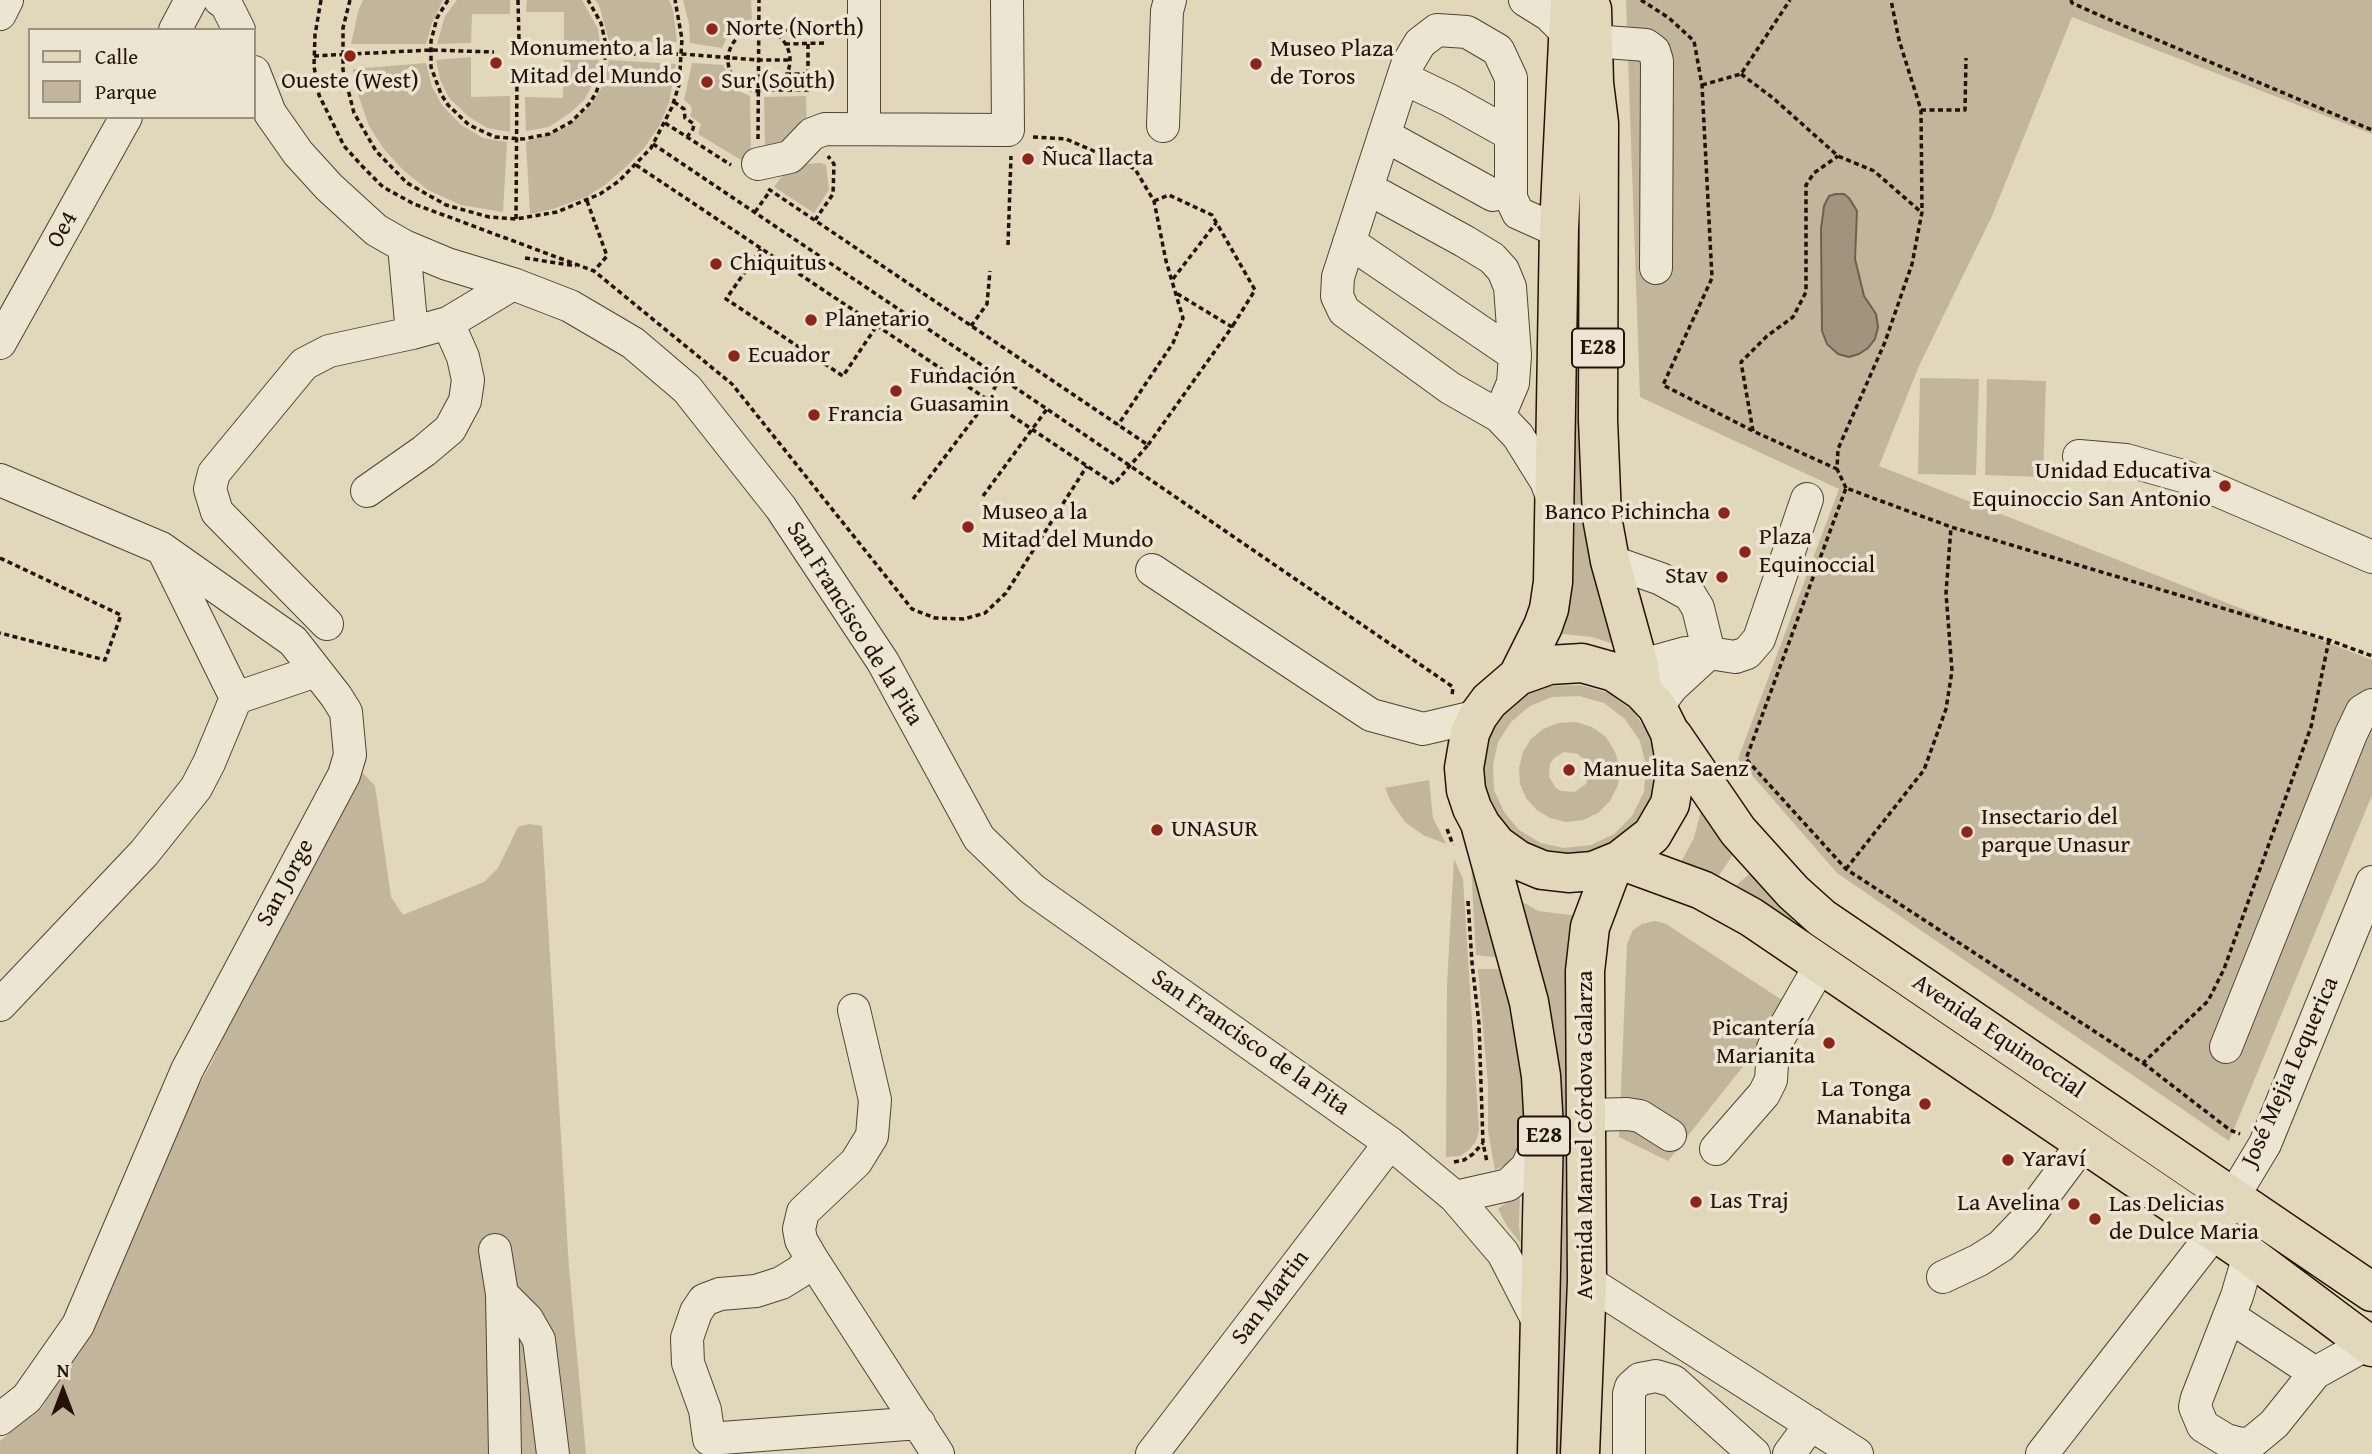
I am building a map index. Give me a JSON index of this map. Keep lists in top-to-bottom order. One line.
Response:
{"streets":{"main road":["E28","Avenida Equinoccial","Avenida Manuel Córdova Galarza"],"street":["Oe4","San Francisco de la Pita","San Jorge","José Mejia Lequerica","San Martin"]},"crossings":[["E28","Avenida Equinoccial"],["E28","Avenida Manuel Córdova Galarza"],["San Francisco de la Pita","Avenida Manuel Córdova Galarza"],["San Francisco de la Pita","San Martin"],["Avenida Equinoccial","José Mejia Lequerica"],["Avenida Equinoccial","Avenida Manuel Córdova Galarza"]],"places":["Norte (North)","Oueste (West)","Monumento a la Mitad del Mundo","Museo Plaza de Toros","Sur (South)","Ñuca llacta","Chiquitus","Planetario","Ecuador","Fundación Guasamin","Francia","Unidad Educativa Equinoccio San Antonio","Banco Pichincha","Museo a la Mitad del Mundo","Plaza Equinoccial","Stav","Manuelita Saenz","UNASUR","Insectario del parque Unasur","Picantería Marianita","La Tonga Manabita","Yaraví","Las Traj","La Avelina","Las Delicias de Dulce Maria"],"legend":["Calle","Parque"],"north":"top"}
